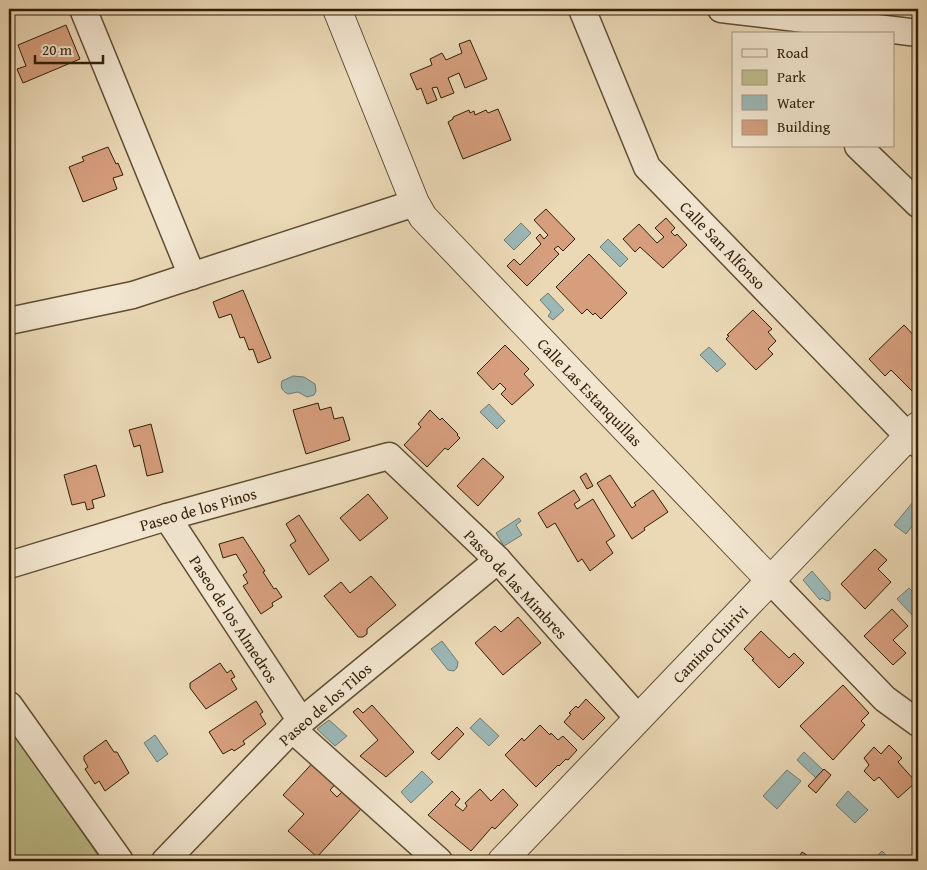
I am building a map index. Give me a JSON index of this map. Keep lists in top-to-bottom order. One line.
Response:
{"streets":{"street":["Calle San Alfonso","Calle Las Estanquillas","Paseo de los Pinos","Paseo de las Mimbres","Paseo de los Almedros","Camino Chirivi","Paseo de los Tilos"]},"crossings":[["Calle San Alfonso","Camino Chirivi"],["Calle Las Estanquillas","Camino Chirivi"],["Paseo de los Pinos","Paseo de las Mimbres"],["Paseo de los Pinos","Paseo de los Almedros"],["Paseo de las Mimbres","Camino Chirivi"],["Paseo de las Mimbres","Paseo de los Tilos"],["Paseo de los Almedros","Paseo de los Tilos"]],"legend":["Road","Park","Water","Building"],"scale_bar":"20 m"}
